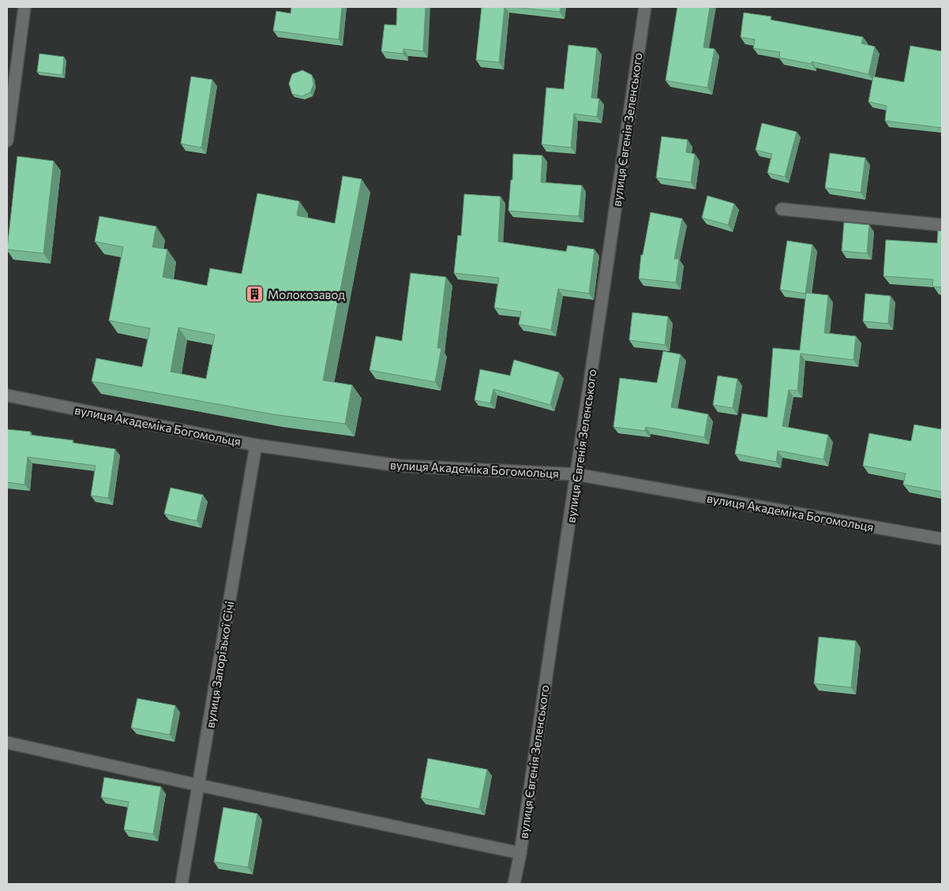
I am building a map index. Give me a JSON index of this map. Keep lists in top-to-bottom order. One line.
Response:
{"streets":{"street":["вулиця Євгенія Зеленського","вулиця Академіка Богомольця","вулиця Запорізької Січі"]},"crossings":[["вулиця Євгенія Зеленського","вулиця Академіка Богомольця"],["вулиця Академіка Богомольця","вулиця Запорізької Січі"]],"places":{"building":["Молокозавод"]}}
